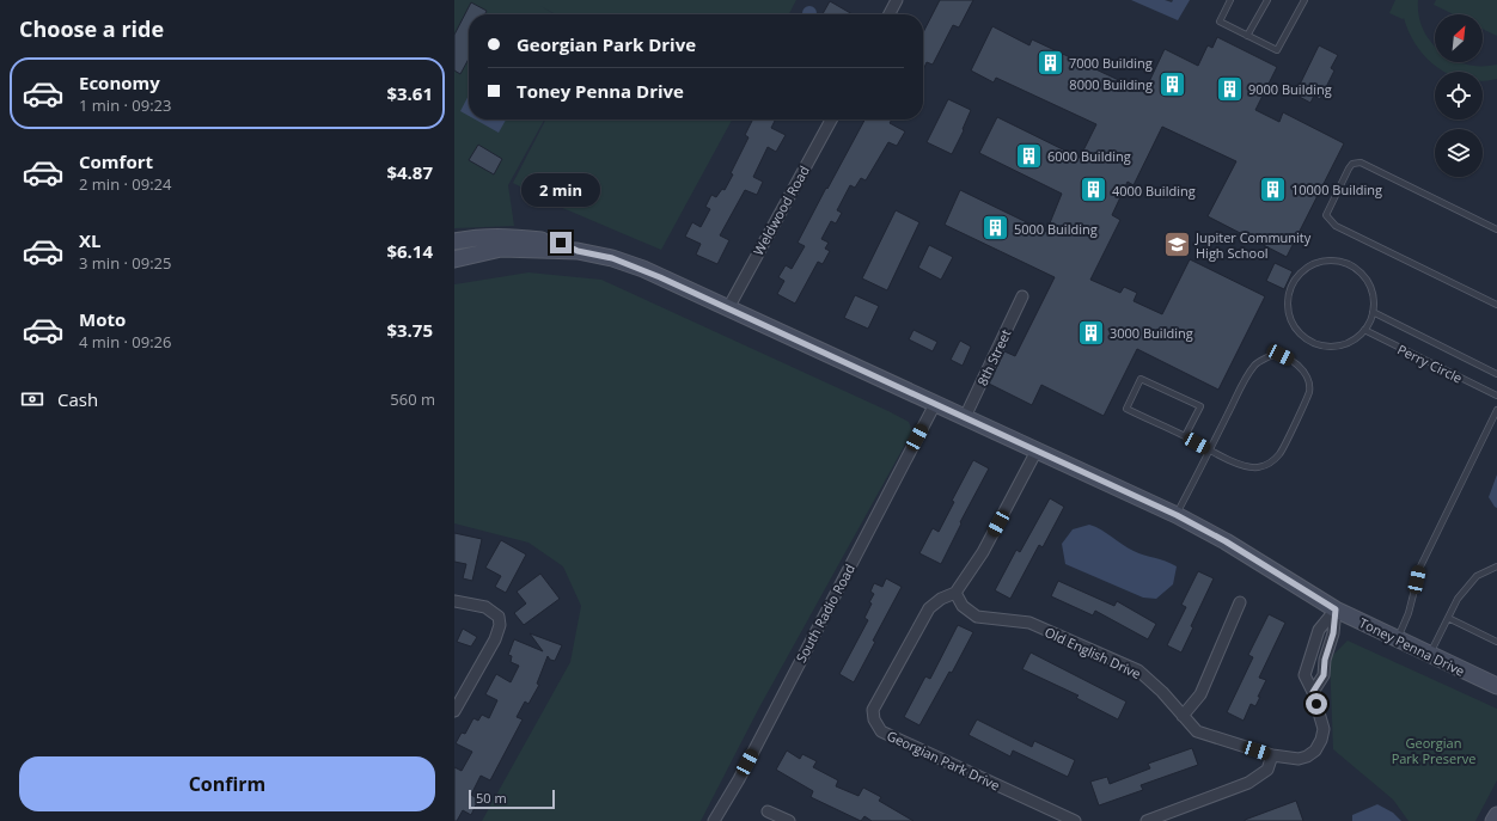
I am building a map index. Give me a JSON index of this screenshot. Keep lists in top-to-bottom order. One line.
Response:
{"streets":{"street":["Weldwood Road","8th Street","South Radio Road","Toney Penna Drive","Old English Drive","Georgian Park Drive"],"lane":["Perry Circle"]},"crossings":[["Weldwood Road","Toney Penna Drive"],["8th Street","Toney Penna Drive"],["South Radio Road","Toney Penna Drive"],["Toney Penna Drive","Georgian Park Drive"],["Old English Drive","Georgian Park Drive"]],"parks":["Georgian Park Preserve"],"places":{"building":["7000 Building","8000 Building","9000 Building","6000 Building","10000 Building","4000 Building","5000 Building","3000 Building"],"school or university":["Jupiter Community High School"]},"scale_bar":"50 m","north":"top right","page":{"heading":"Choose a ride","banner":["Georgian Park Drive","Toney Penna Drive"],"list":[{"name":"Economy","note":"1 min · 09:23","value":"$3.61"},{"name":"Comfort","note":"2 min · 09:24","value":"$4.87"},{"name":"XL","note":"3 min · 09:25","value":"$6.14"},{"name":"Moto","note":"4 min · 09:26","value":"$3.75"}],"bubble":"2 min","pay":["Cash","560 m"],"buttons":"Confirm","scale":"50 m"}}
